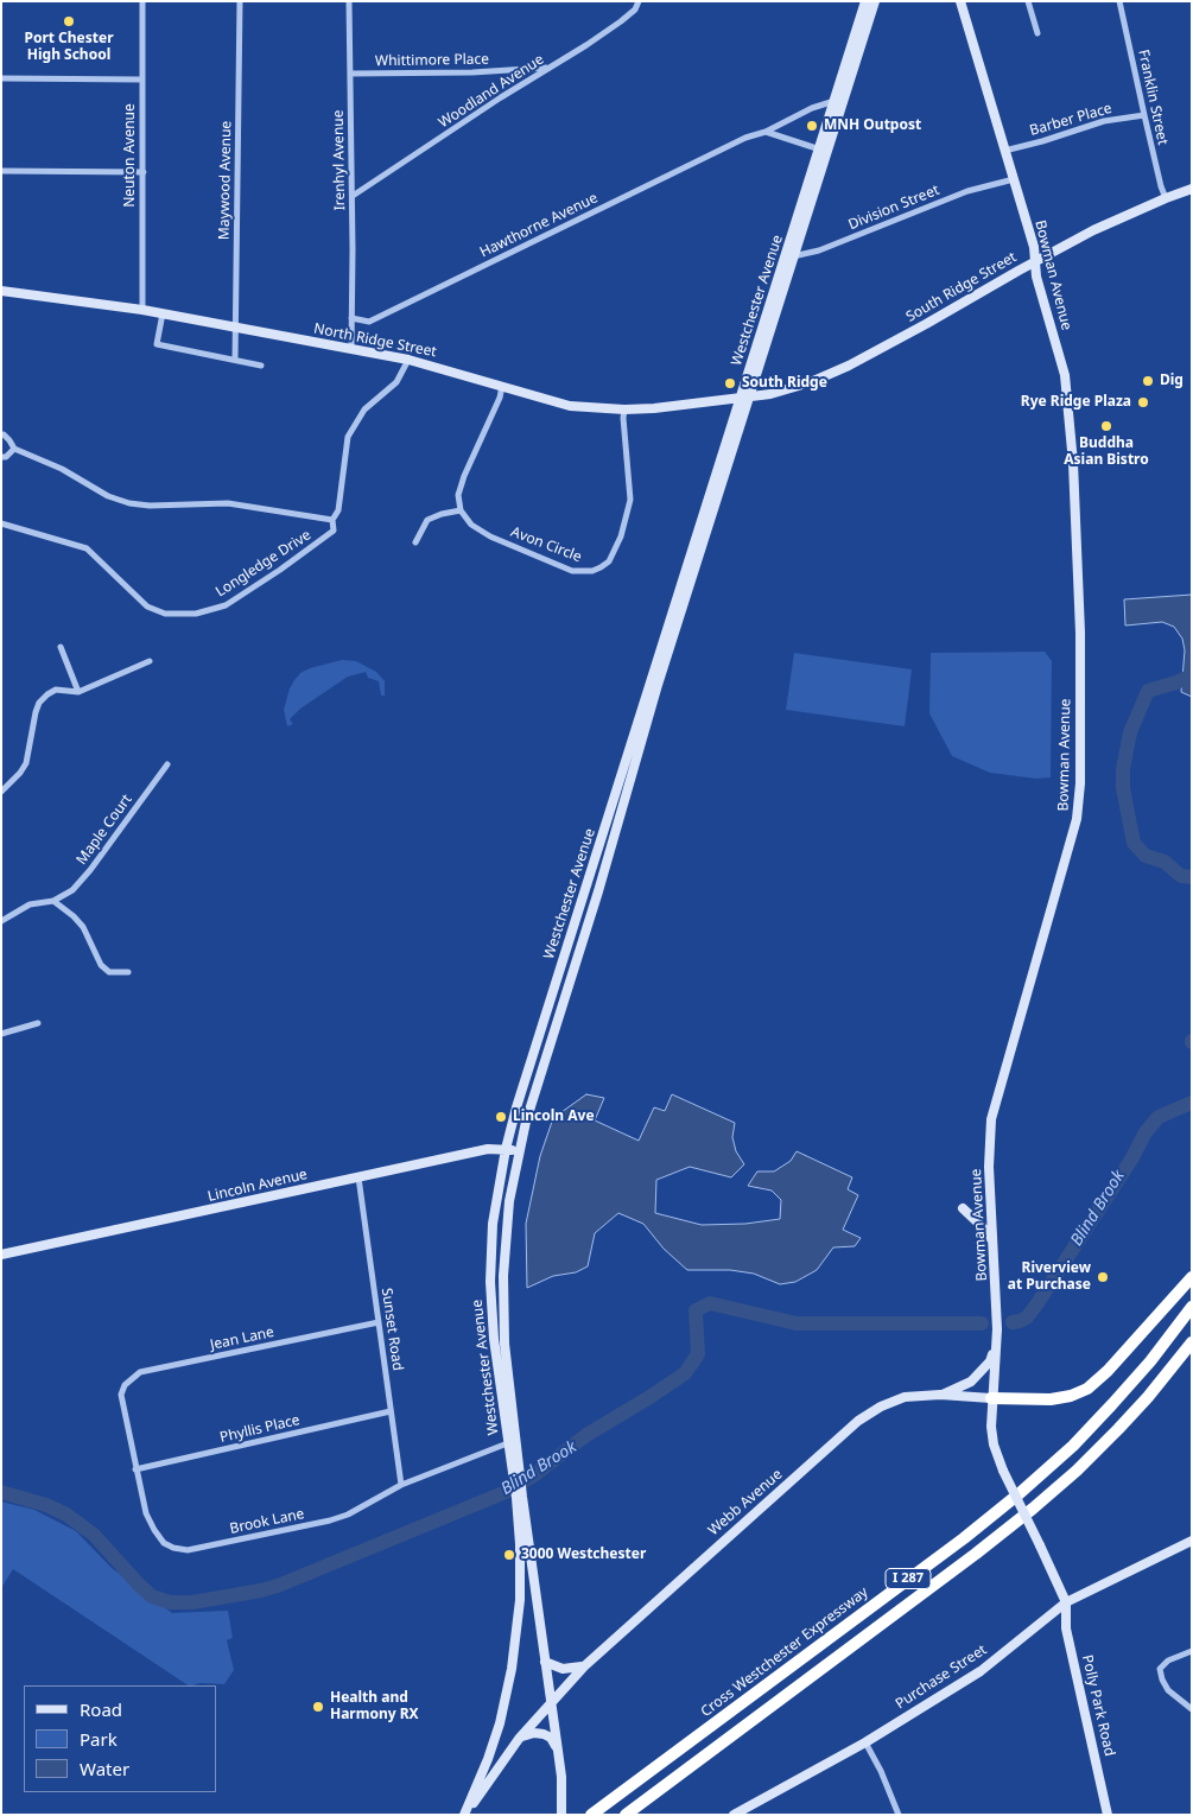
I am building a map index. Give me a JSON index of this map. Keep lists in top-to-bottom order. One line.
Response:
{"streets":{"highway":["I 287","Cross Westchester Expressway"],"main road":["Bowman Avenue","South Ridge Street","Westchester Avenue","North Ridge Street","Lincoln Avenue","Webb Avenue","Purchase Street","Polly Park Road"],"street":["Whittimore Place","Woodland Avenue","Franklin Street","Barber Place","Neuton Avenue","Irenhyl Avenue","Maywood Avenue","Division Street","Hawthorne Avenue","Avon Circle","Longledge Drive","Maple Court","Sunset Road","Jean Lane","Phyllis Place","Brook Lane"]},"crossings":[["Whittimore Place","Woodland Avenue"],["Whittimore Place","Irenhyl Avenue"],["Woodland Avenue","Irenhyl Avenue"],["Franklin Street","Barber Place"],["Franklin Street","South Ridge Street"],["Barber Place","Bowman Avenue"],["Neuton Avenue","North Ridge Street"],["Irenhyl Avenue","Hawthorne Avenue"],["Maywood Avenue","North Ridge Street"],["Division Street","Bowman Avenue"],["Division Street","Westchester Avenue"],["Hawthorne Avenue","Westchester Avenue"],["Bowman Avenue","South Ridge Street"],["Bowman Avenue","Webb Avenue"],["Bowman Avenue","Purchase Street"],["Bowman Avenue","Polly Park Road"],["South Ridge Street","Westchester Avenue"],["South Ridge Street","North Ridge Street"],["Westchester Avenue","North Ridge Street"],["Westchester Avenue","Lincoln Avenue"],["Westchester Avenue","Webb Avenue"],["Westchester Avenue","Brook Lane"],["North Ridge Street","Avon Circle"],["North Ridge Street","Longledge Drive"],["Lincoln Avenue","Sunset Road"],["Sunset Road","Jean Lane"],["Sunset Road","Phyllis Place"],["Sunset Road","Brook Lane"],["Jean Lane","Brook Lane"],["Phyllis Place","Brook Lane"],["Purchase Street","Polly Park Road"]],"water":["Blind Brook"],"places":["Port Chester High School","MNH Outpost","Dig","South Ridge","Rye Ridge Plaza","Buddha Asian Bistro","Lincoln Ave","Riverview at Purchase","3000 Westchester","Health and Harmony RX"],"legend":["Road","Park","Water"]}
